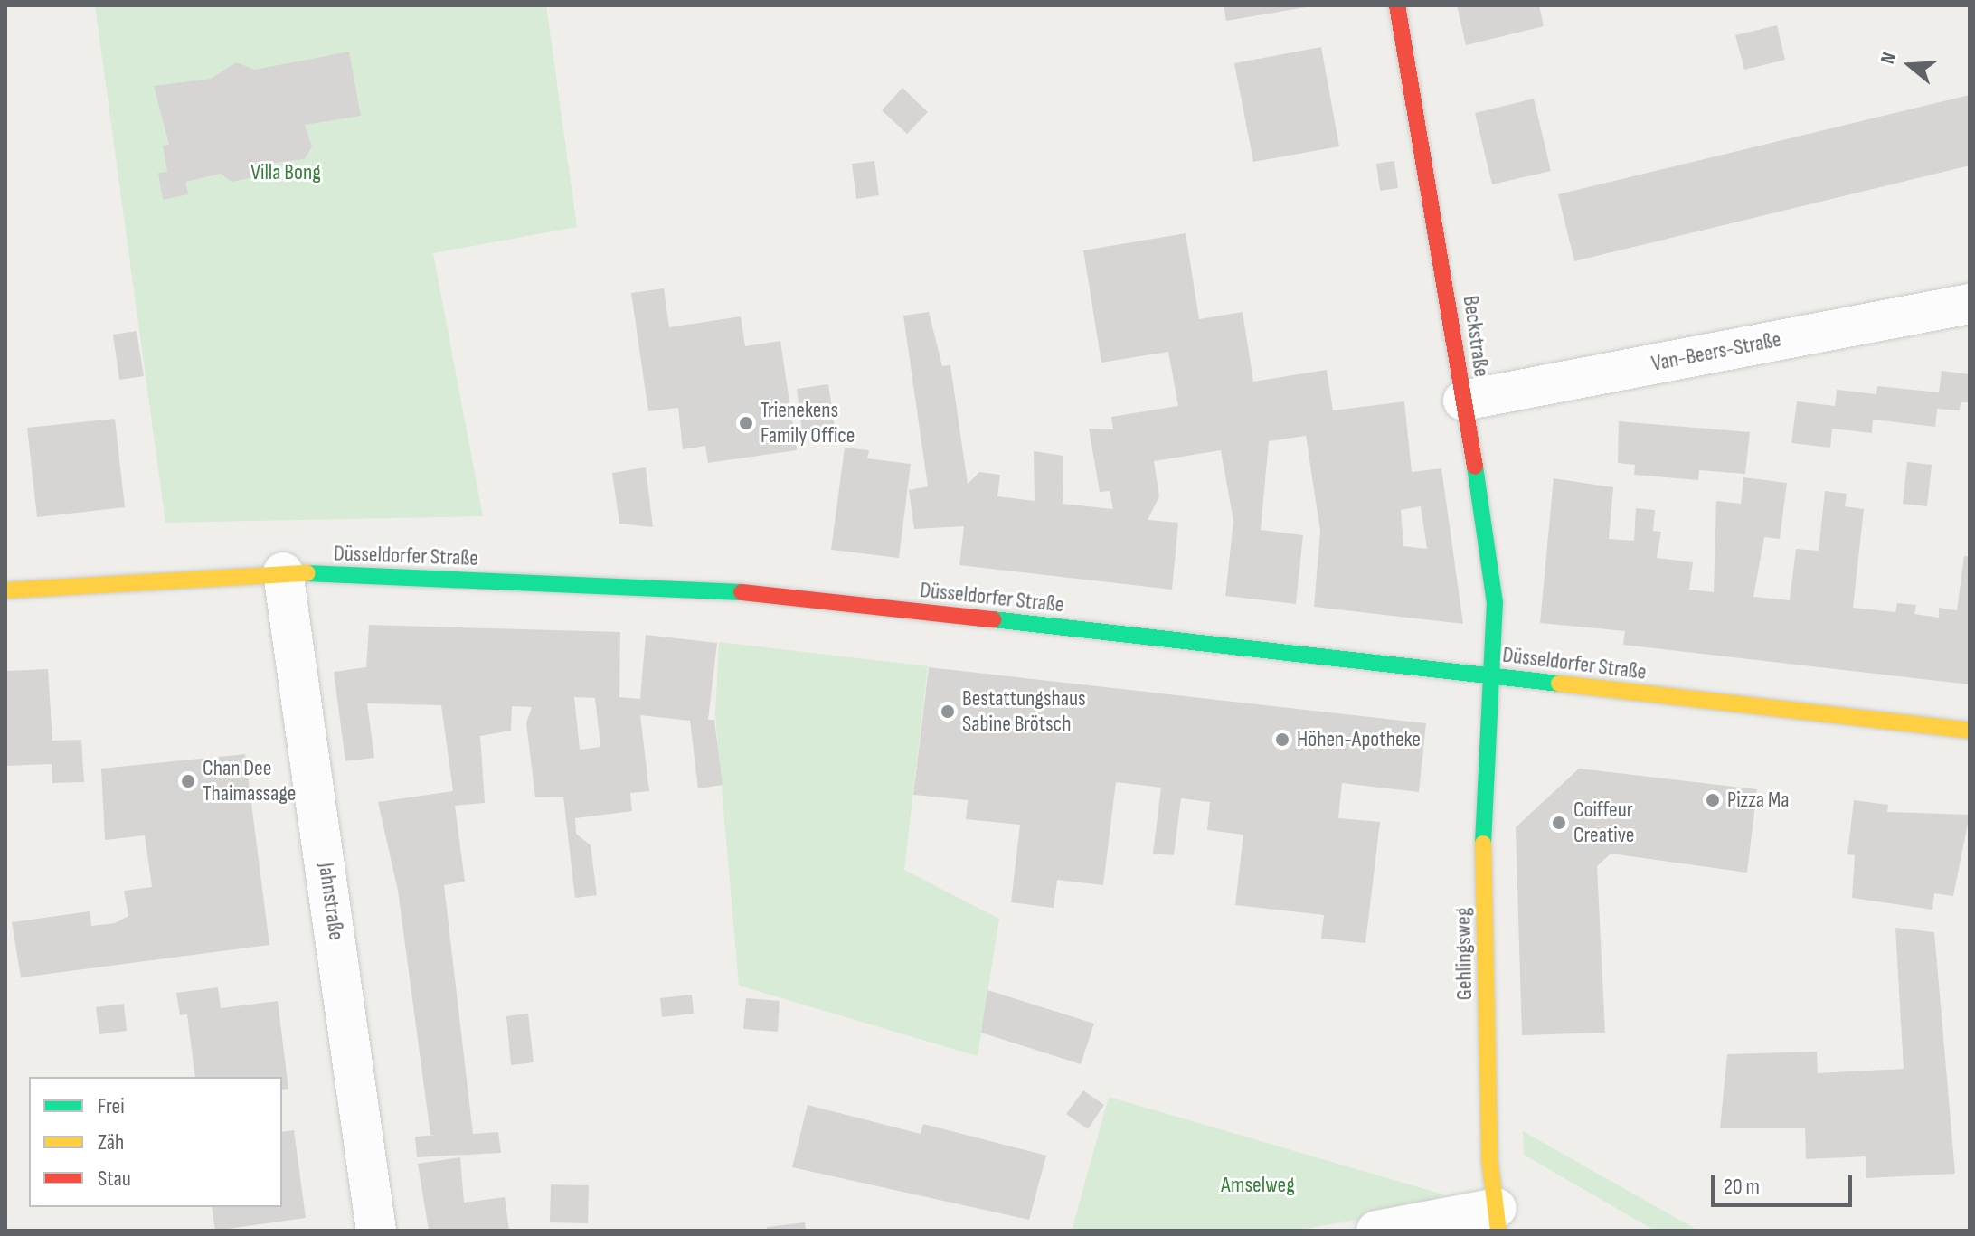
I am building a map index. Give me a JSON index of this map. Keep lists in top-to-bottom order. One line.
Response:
{"streets":{"main road":["Beckstraße","Düsseldorfer Straße","Gehlingsweg"],"street":["Van-Beers-Straße","Jahnstraße"]},"crossings":[["Beckstraße","Van-Beers-Straße"],["Beckstraße","Düsseldorfer Straße"],["Beckstraße","Gehlingsweg"],["Düsseldorfer Straße","Jahnstraße"],["Düsseldorfer Straße","Gehlingsweg"]],"parks":["Villa Bong","Amselweg"],"places":["Trienekens Family Office","Bestattungshaus Sabine Brötsch","Höhen-Apotheke","Chan Dee Thaimassage","Pizza Ma","Coiffeur Creative"],"legend":["Frei","Zäh","Stau"],"scale_bar":"20 m","north":"left"}
